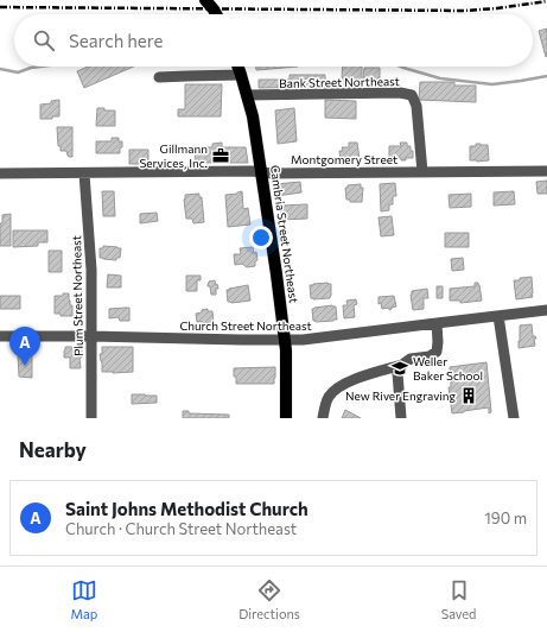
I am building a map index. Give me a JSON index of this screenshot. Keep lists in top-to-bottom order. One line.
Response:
{"streets":{"main road":["Cambria Street Northeast"],"street":["Bank Street Northeast","Montgomery Street","Plum Street Northeast","Church Street Northeast"]},"crossings":[["Bank Street Northeast","Montgomery Street"],["Bank Street Northeast","Cambria Street Northeast"],["Montgomery Street","Cambria Street Northeast"],["Montgomery Street","Plum Street Northeast"],["Cambria Street Northeast","Church Street Northeast"],["Plum Street Northeast","Church Street Northeast"]],"places":{"office":["Gillmann Services, Inc."],"school or university":["Weller Baker School"],"building":["New River Engraving"]},"page":{"search":"Search here","pins":"A","heading":"Nearby","list":[{"mark":"A","name":"Saint Johns Methodist Church","note":"Church · Church Street Northeast","value":"190 m"}],"nav":["Map","Directions","Saved"]}}
